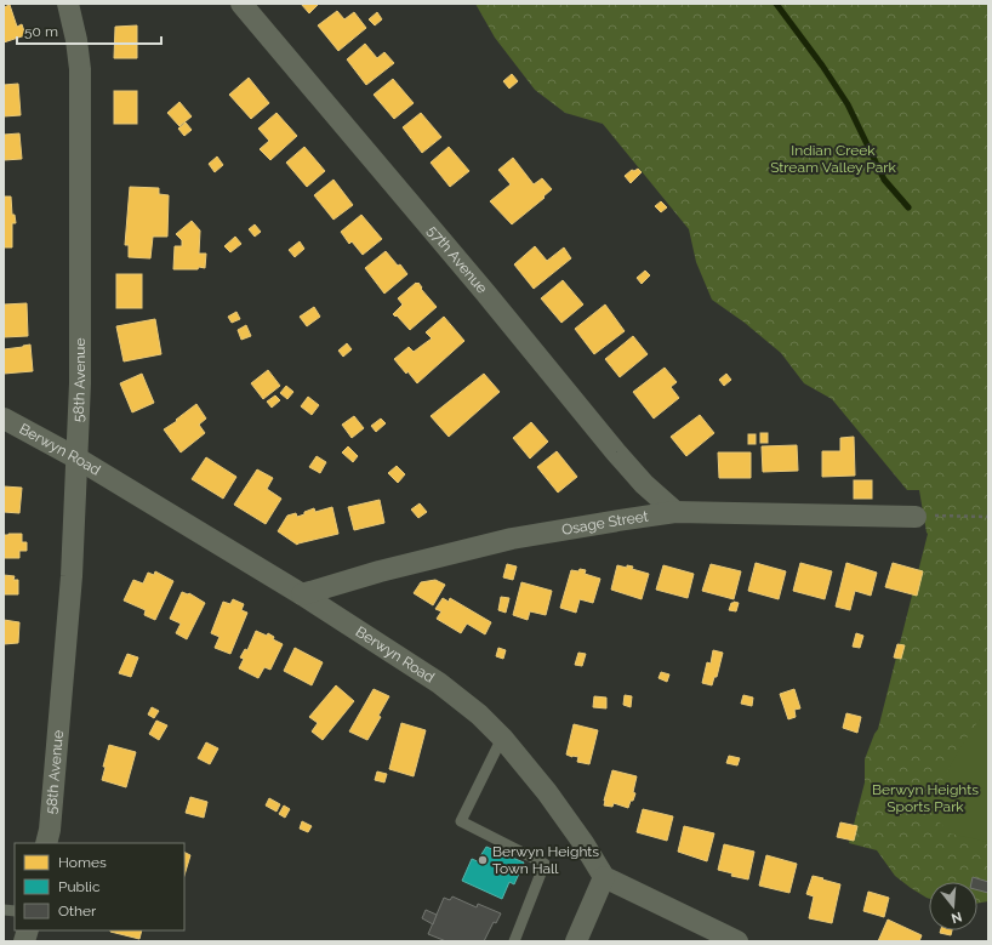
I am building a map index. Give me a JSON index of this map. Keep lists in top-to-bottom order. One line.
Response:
{"streets":{"street":["57th Avenue","58th Avenue","Berwyn Road","Osage Street"]},"crossings":[["57th Avenue","Osage Street"],["58th Avenue","Berwyn Road"],["Berwyn Road","Osage Street"]],"parks":["Indian Creek Stream Valley Park","Berwyn Heights Sports Park"],"places":["Berwyn Heights Town Hall"],"legend":["Homes","Public","Other"],"scale_bar":"50 m","north":"bottom"}
